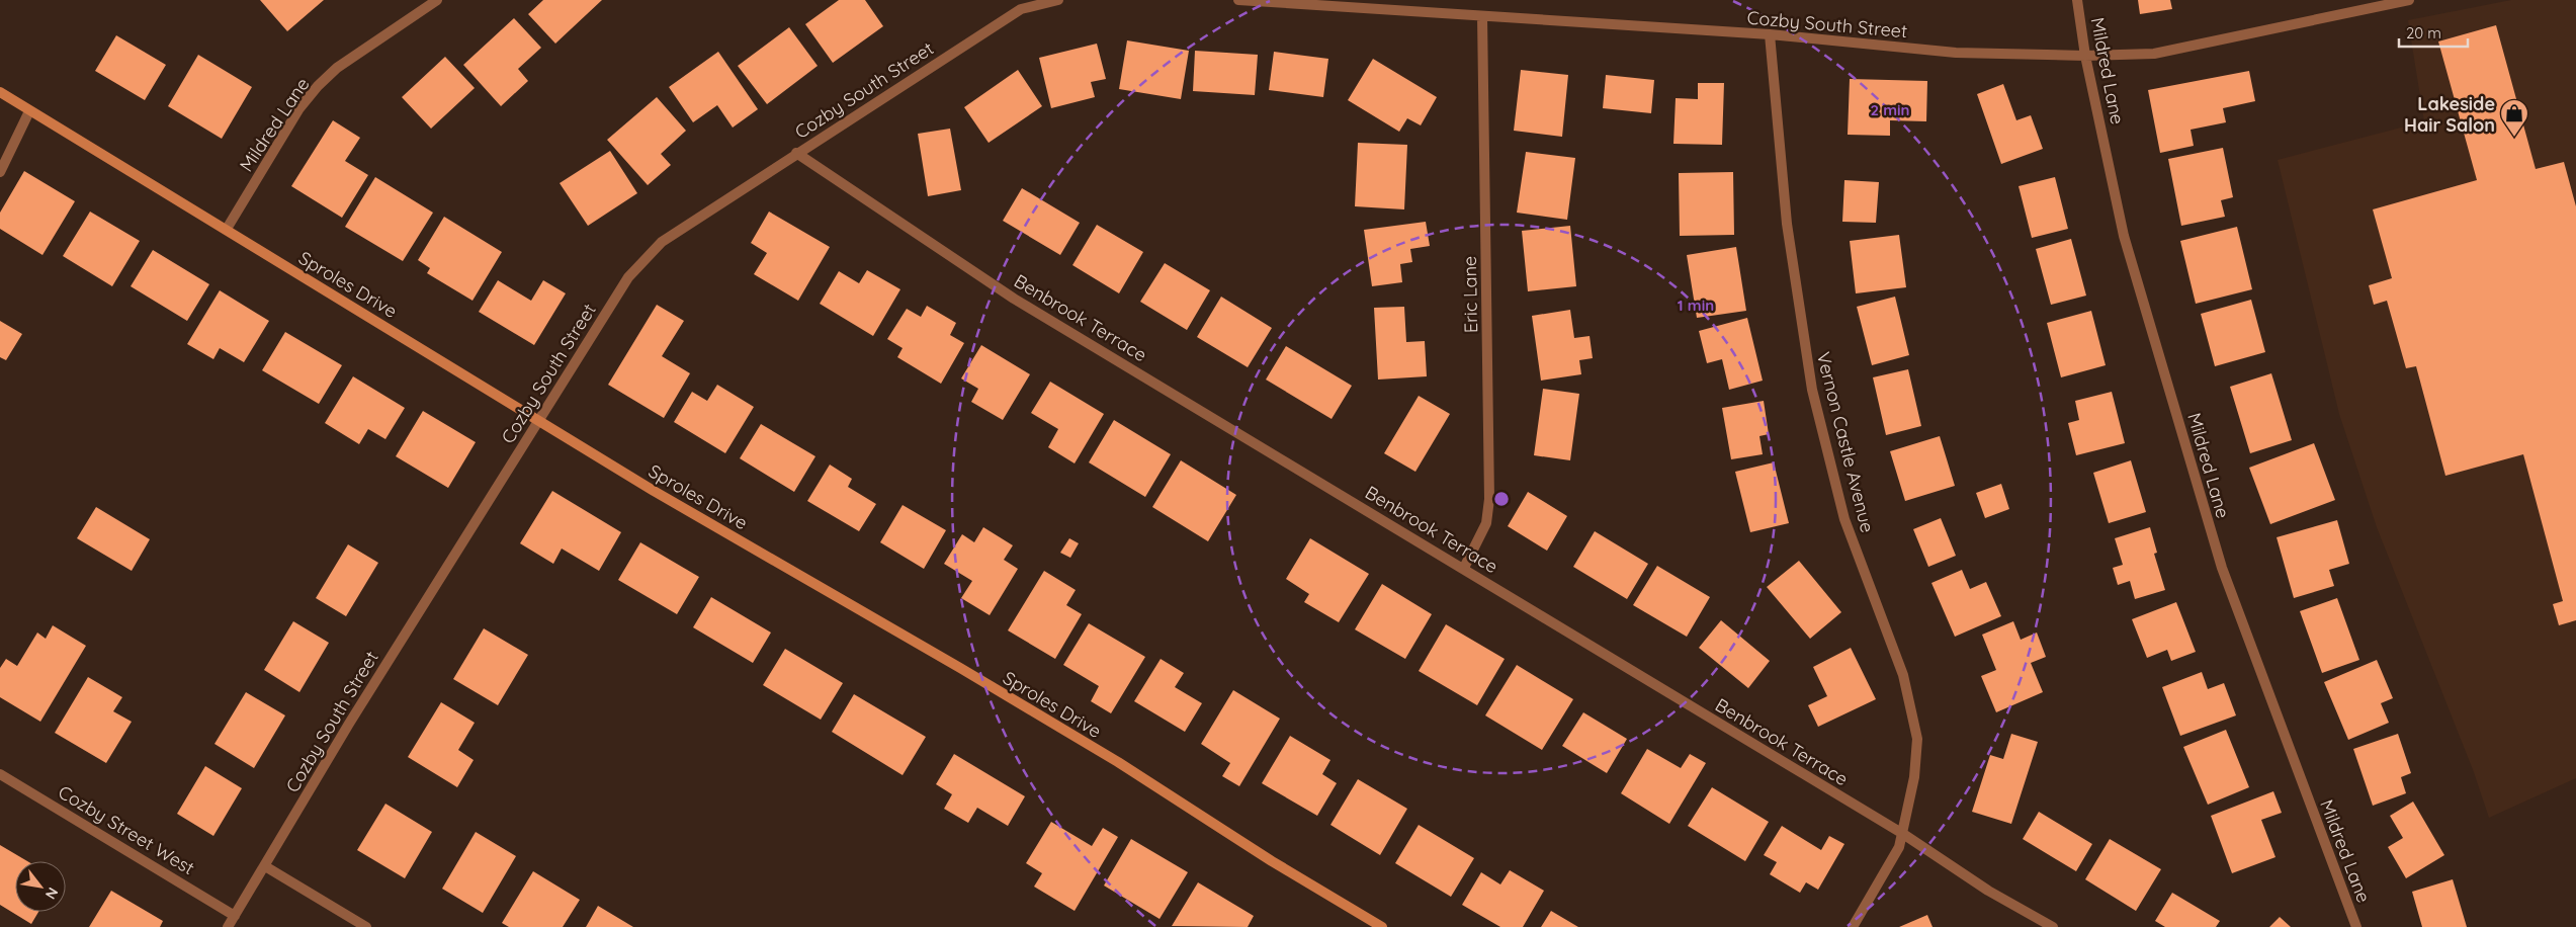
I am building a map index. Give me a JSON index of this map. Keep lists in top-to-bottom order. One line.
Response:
{"streets":{"street":["Cozby South Street","Mildred Lane","Sproles Drive","Eric Lane","Benbrook Terrace","Vernon Castle Avenue","Cozby Street West"]},"crossings":[["Cozby South Street","Mildred Lane"],["Cozby South Street","Sproles Drive"],["Cozby South Street","Eric Lane"],["Cozby South Street","Benbrook Terrace"],["Cozby South Street","Vernon Castle Avenue"],["Cozby South Street","Cozby Street West"],["Mildred Lane","Sproles Drive"],["Eric Lane","Benbrook Terrace"],["Benbrook Terrace","Vernon Castle Avenue"]],"places":{"shop":["Lakeside Hair Salon"]},"scale_bar":"20 m","north":"bottom right","rings":["2 min","1 min"]}
